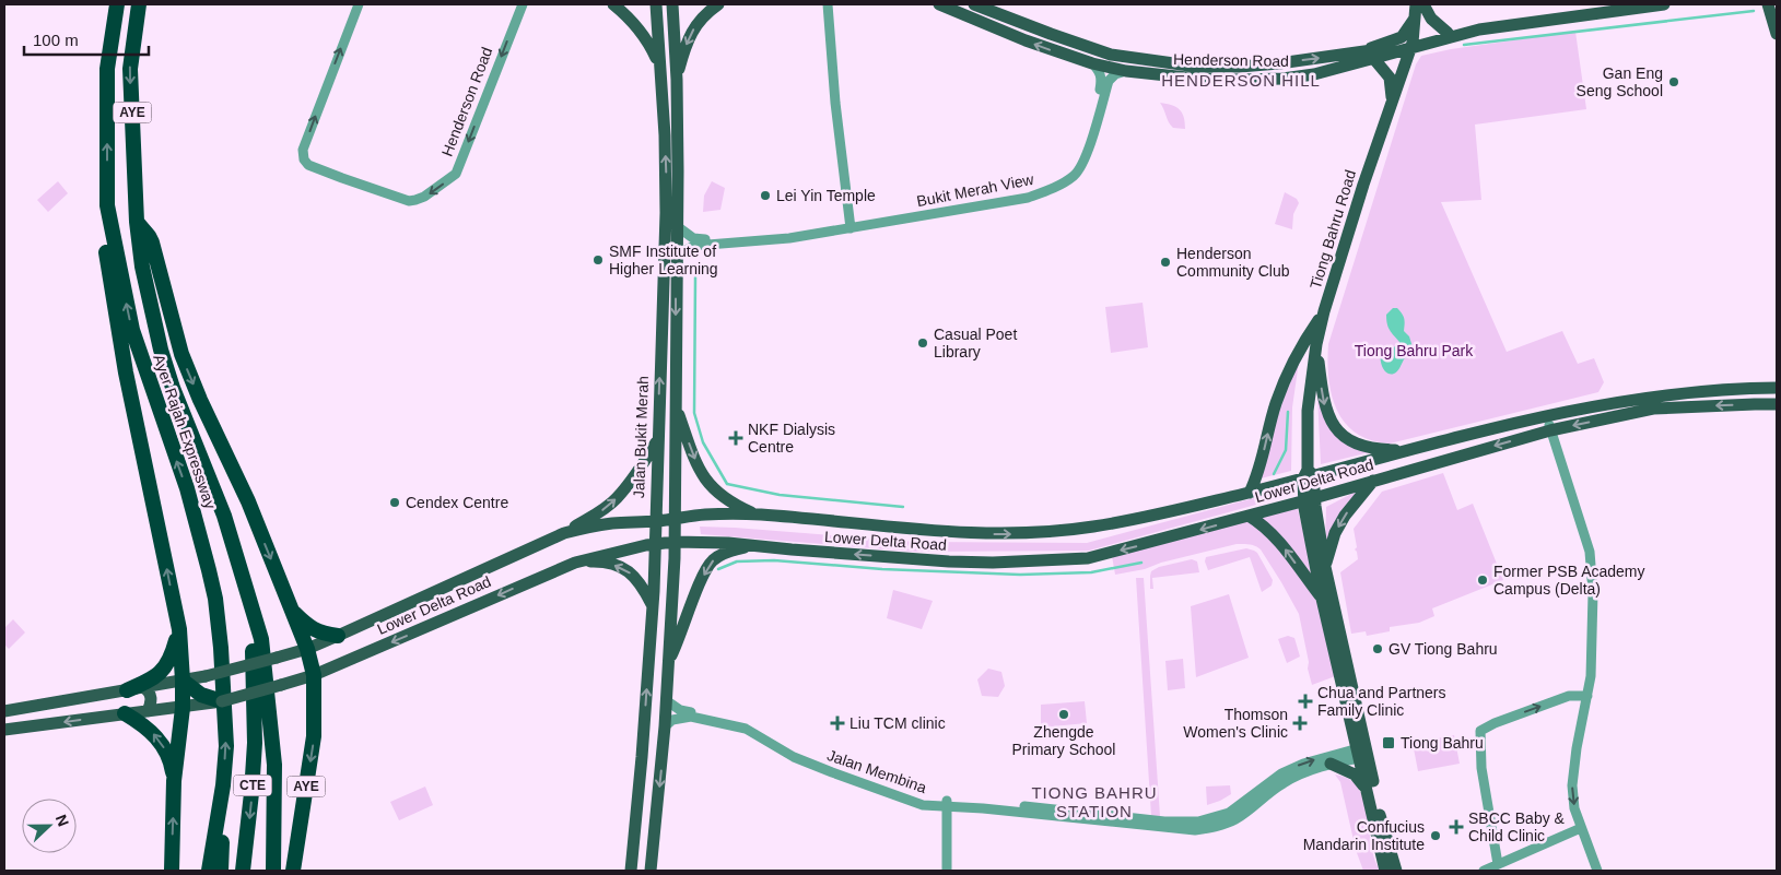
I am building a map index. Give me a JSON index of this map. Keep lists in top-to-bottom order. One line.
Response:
{"streets":{"highway":["AYE","Ayer Rajah Expressway","CTE"],"main road":["Henderson Road","Tiong Bahru Road","Jalan Bukit Merah","Lower Delta Road"],"street":["Bukit Merah View","Jalan Membina"]},"crossings":[["Henderson Road","Bukit Merah View"],["Henderson Road","Tiong Bahru Road"],["AYE","Lower Delta Road"],["Tiong Bahru Road","Lower Delta Road"],["Tiong Bahru Road","Jalan Membina"],["Ayer Rajah Expressway","CTE"],["Jalan Bukit Merah","Lower Delta Road"]],"districts":["HENDERSON HILL","TIONG BAHRU STATION"],"parks":["Tiong Bahru Park"],"places":{"other":["Gan Eng Seng School","Lei Yin Temple","SMF Institute of Higher Learning","Henderson Community Club","Casual Poet Library","Cendex Centre","Former PSB Academy Campus (Delta)","GV Tiong Bahru","Zhengde Primary School","Confucius Mandarin Institute"],"health":["NKF Dialysis Centre","Chua and Partners Family Clinic","Liu TCM clinic","Thomson Women's Clinic","SBCC Baby & Child Clinic"],"transit":["Tiong Bahru"]},"scale_bar":"100 m","north":"right"}
